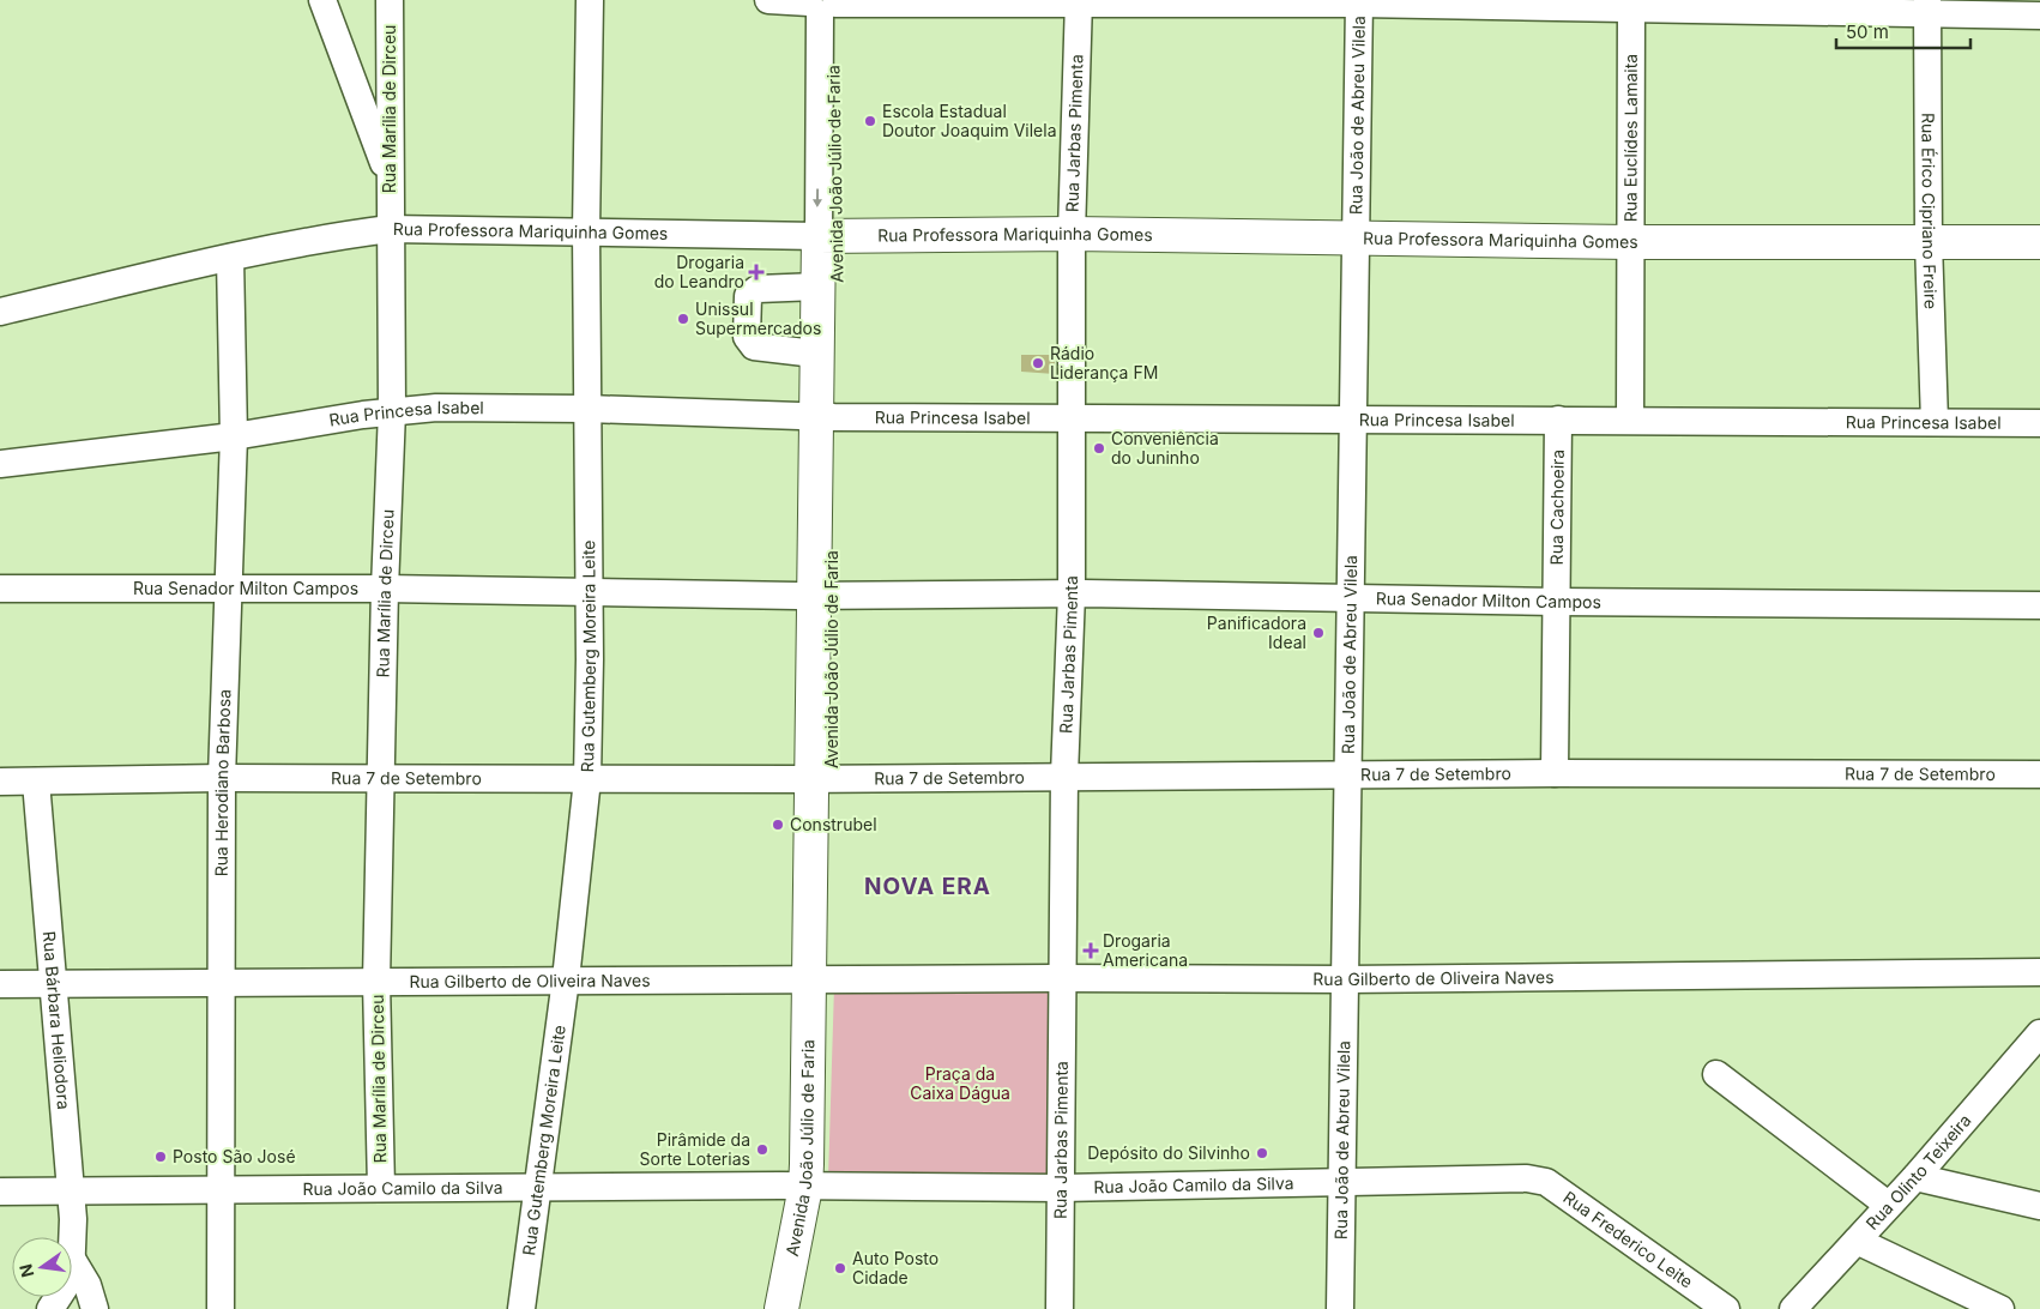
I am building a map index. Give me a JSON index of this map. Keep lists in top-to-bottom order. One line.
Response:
{"streets":{"main road":["Avenida João Júlio de Faria","Rua Professora Mariquinha Gomes"],"street":["Rua Marília de Dirceu","Rua João de Abreu Vilela","Rua Jarbas Pimenta","Rua Euclídes Lamaita","Rua Érico Cipriano Freire","Rua Princesa Isabel","Rua Cachoeira","Rua Senador Milton Campos","Rua Gutemberg Moreira Leite","Rua 7 de Setembro","Rua Herodiano Barbosa","Rua Gilberto de Oliveira Naves","Rua Bárbara Heliodora","Rua Olinto Teixeira","Rua João Camilo da Silva","Rua Frederico Leite"]},"crossings":[["Rua Marília de Dirceu","Rua Professora Mariquinha Gomes"],["Rua Marília de Dirceu","Rua Princesa Isabel"],["Rua Marília de Dirceu","Rua Senador Milton Campos"],["Rua Marília de Dirceu","Rua 7 de Setembro"],["Rua Marília de Dirceu","Rua Gilberto de Oliveira Naves"],["Rua Marília de Dirceu","Rua João Camilo da Silva"],["Rua João de Abreu Vilela","Rua Professora Mariquinha Gomes"],["Rua João de Abreu Vilela","Rua Princesa Isabel"],["Rua João de Abreu Vilela","Rua Senador Milton Campos"],["Rua João de Abreu Vilela","Rua 7 de Setembro"],["Rua João de Abreu Vilela","Rua Gilberto de Oliveira Naves"],["Rua João de Abreu Vilela","Rua João Camilo da Silva"],["Rua Jarbas Pimenta","Rua Professora Mariquinha Gomes"],["Rua Jarbas Pimenta","Rua Princesa Isabel"],["Rua Jarbas Pimenta","Rua Senador Milton Campos"],["Rua Jarbas Pimenta","Rua 7 de Setembro"],["Rua Jarbas Pimenta","Rua Gilberto de Oliveira Naves"],["Rua Jarbas Pimenta","Rua João Camilo da Silva"],["Rua Euclídes Lamaita","Rua Professora Mariquinha Gomes"],["Rua Euclídes Lamaita","Rua Princesa Isabel"],["Avenida João Júlio de Faria","Rua Professora Mariquinha Gomes"],["Avenida João Júlio de Faria","Rua Princesa Isabel"],["Avenida João Júlio de Faria","Rua Senador Milton Campos"],["Avenida João Júlio de Faria","Rua 7 de Setembro"],["Avenida João Júlio de Faria","Rua Gilberto de Oliveira Naves"],["Avenida João Júlio de Faria","Rua João Camilo da Silva"],["Rua Érico Cipriano Freire","Rua Professora Mariquinha Gomes"],["Rua Érico Cipriano Freire","Rua Princesa Isabel"],["Rua Professora Mariquinha Gomes","Rua Gutemberg Moreira Leite"],["Rua Professora Mariquinha Gomes","Rua Herodiano Barbosa"],["Rua Princesa Isabel","Rua Cachoeira"],["Rua Princesa Isabel","Rua Gutemberg Moreira Leite"],["Rua Princesa Isabel","Rua Herodiano Barbosa"],["Rua Cachoeira","Rua Senador Milton Campos"],["Rua Cachoeira","Rua 7 de Setembro"],["Rua Senador Milton Campos","Rua Gutemberg Moreira Leite"],["Rua Senador Milton Campos","Rua Herodiano Barbosa"],["Rua Gutemberg Moreira Leite","Rua 7 de Setembro"],["Rua Gutemberg Moreira Leite","Rua Gilberto de Oliveira Naves"],["Rua Gutemberg Moreira Leite","Rua João Camilo da Silva"],["Rua 7 de Setembro","Rua Herodiano Barbosa"],["Rua 7 de Setembro","Rua Bárbara Heliodora"],["Rua Herodiano Barbosa","Rua Gilberto de Oliveira Naves"],["Rua Herodiano Barbosa","Rua João Camilo da Silva"],["Rua Gilberto de Oliveira Naves","Rua Bárbara Heliodora"],["Rua Bárbara Heliodora","Rua João Camilo da Silva"],["Rua João Camilo da Silva","Rua Frederico Leite"]],"districts":["NOVA ERA"],"parks":["Praça da Caixa Dágua"],"places":{"other":["Escola Estadual Doutor Joaquim Vilela","Unissul Supermercados","Rádio Liderança FM","Conveniência do Juninho","Panificadora Ideal","Construbel","Pirâmide da Sorte Loterias","Depósito do Silvinho","Posto São José","Auto Posto Cidade"],"health":["Drogaria do Leandro","Drogaria Americana"]},"scale_bar":"50 m","north":"left"}
